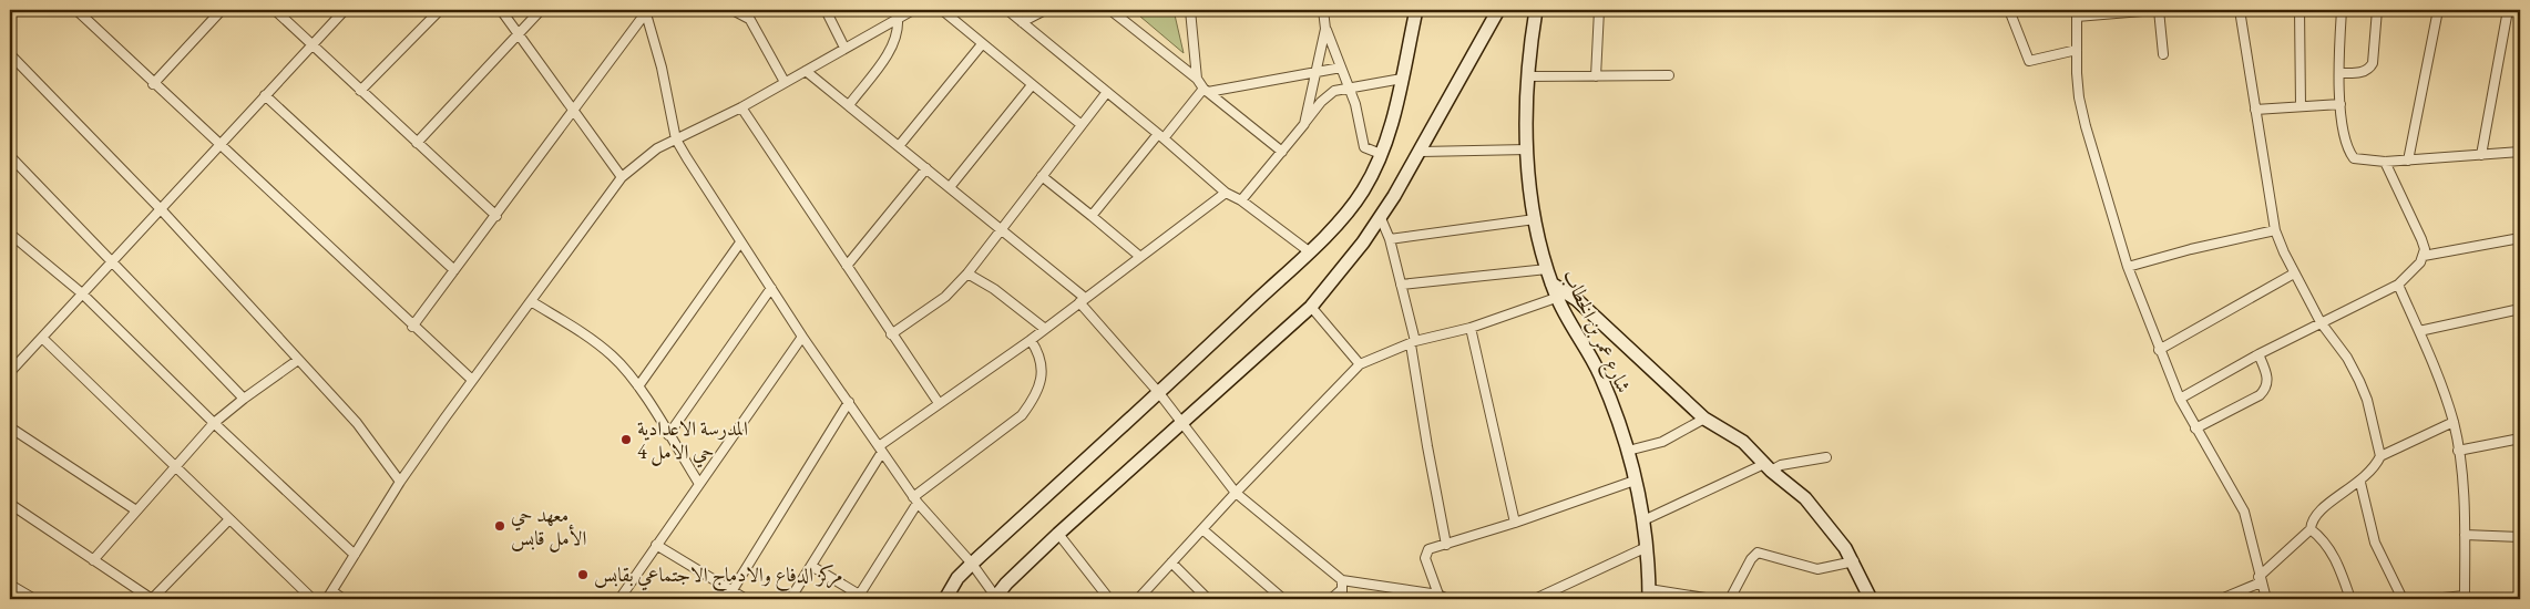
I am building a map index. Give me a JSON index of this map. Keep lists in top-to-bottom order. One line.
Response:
{"streets":{"street":["شارع عمر بن الخطاب"]},"places":["المدرسة الاعدادية حي الامل 4","معهد حي الأمل قابس","مركز الدفاع والادماج الاجتماعي بقابس"]}
